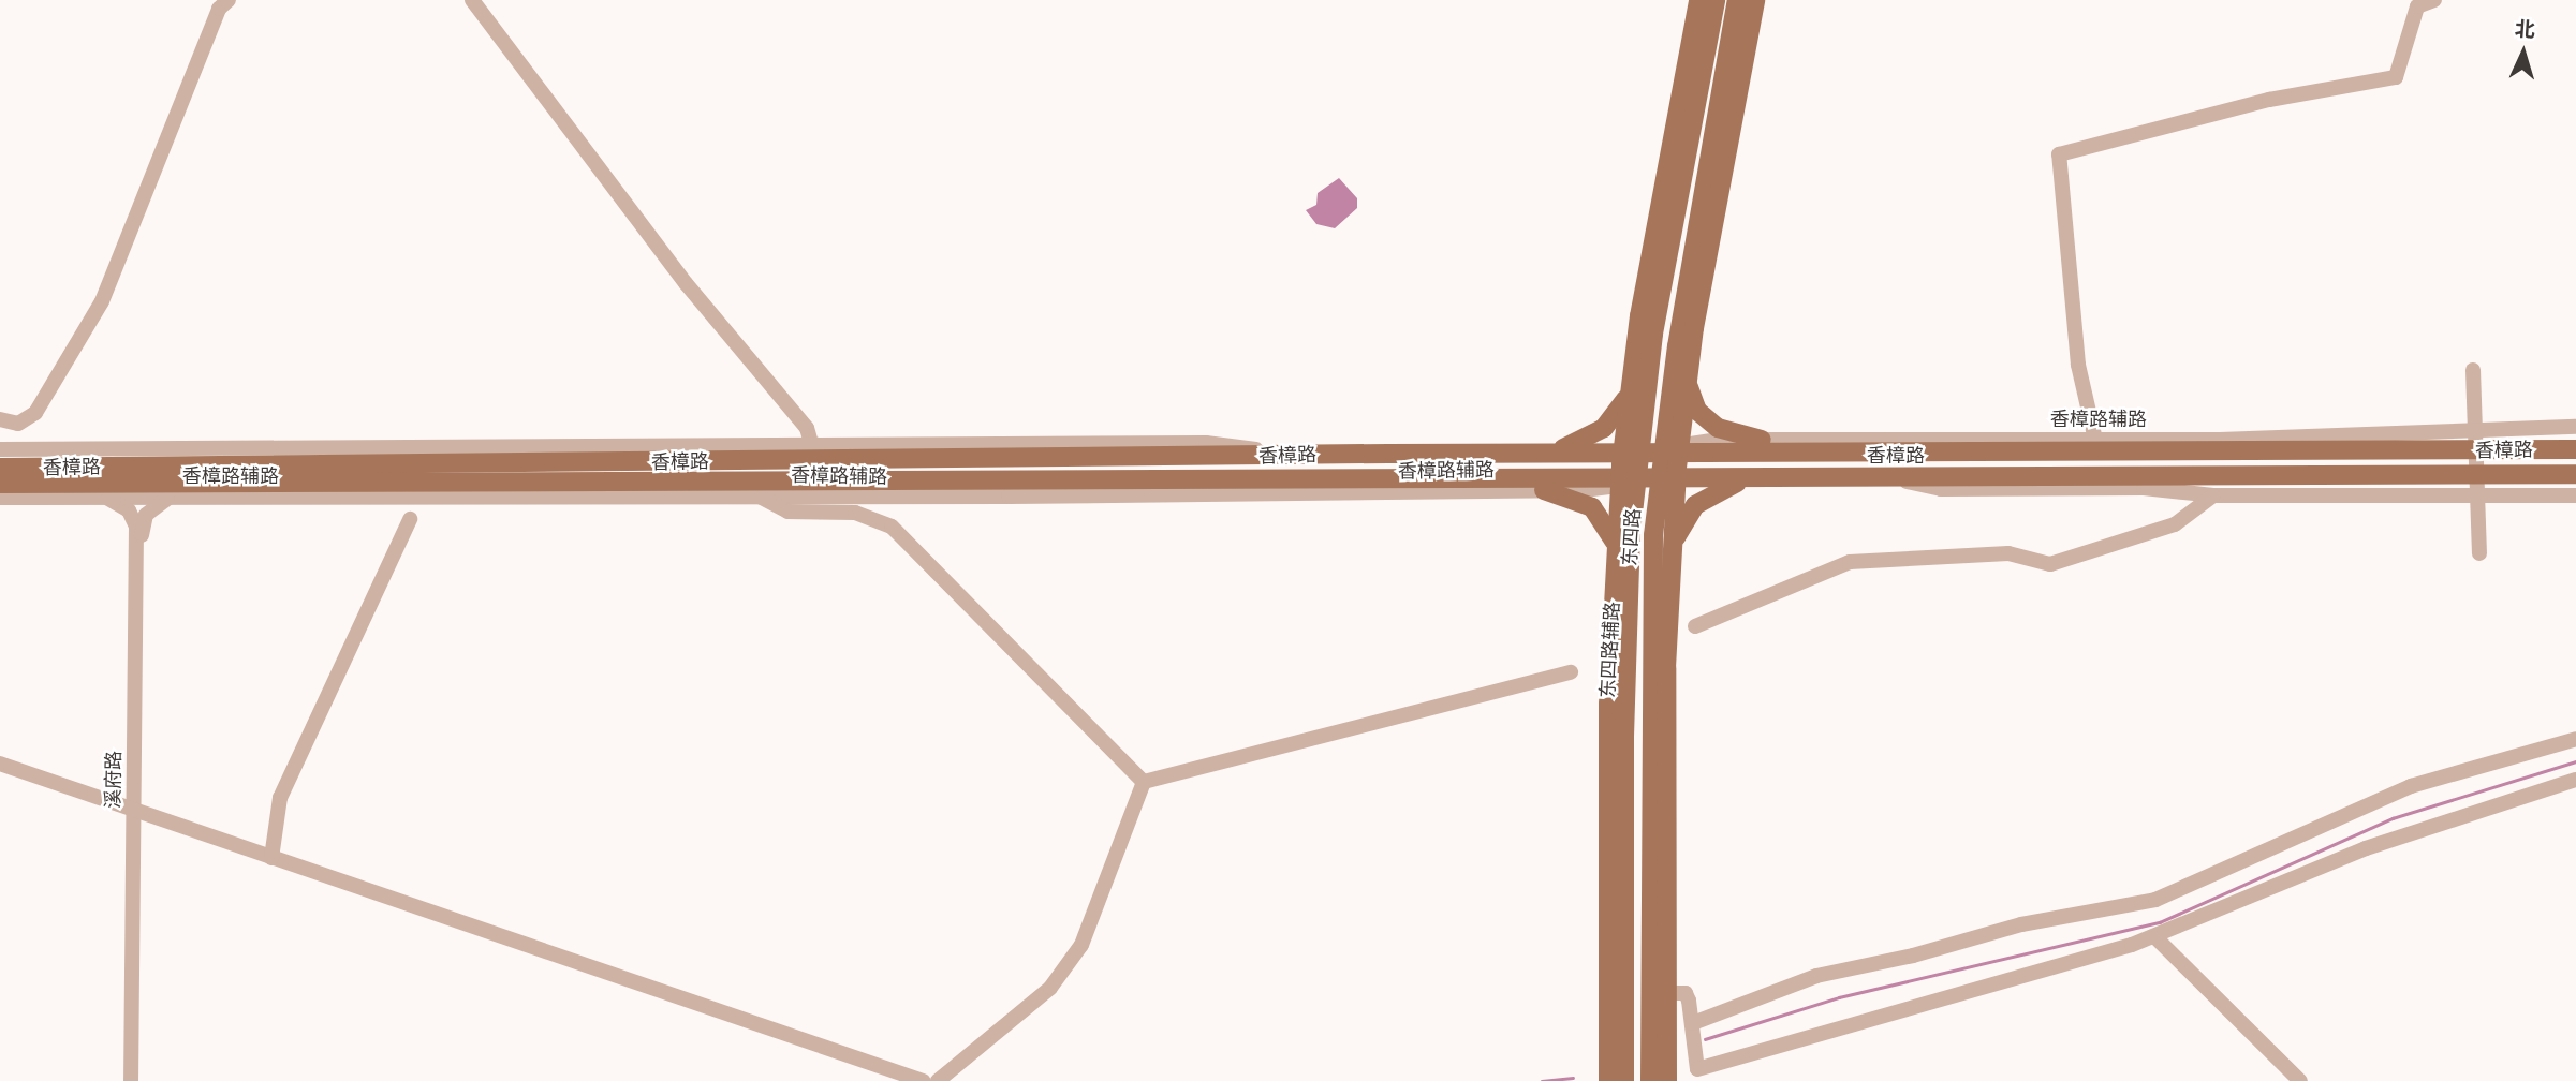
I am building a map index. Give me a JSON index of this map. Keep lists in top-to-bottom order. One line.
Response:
{"streets":{"main road":["香樟路","东四路","东四路辅路"],"street":["香樟路辅路","溪府路"]},"crossings":[["香樟路辅路","香樟路"],["香樟路辅路","东四路"],["香樟路辅路","东四路辅路"],["香樟路辅路","溪府路"],["香樟路","东四路"],["香樟路","东四路辅路"],["东四路","东四路辅路"]],"north":"top"}
